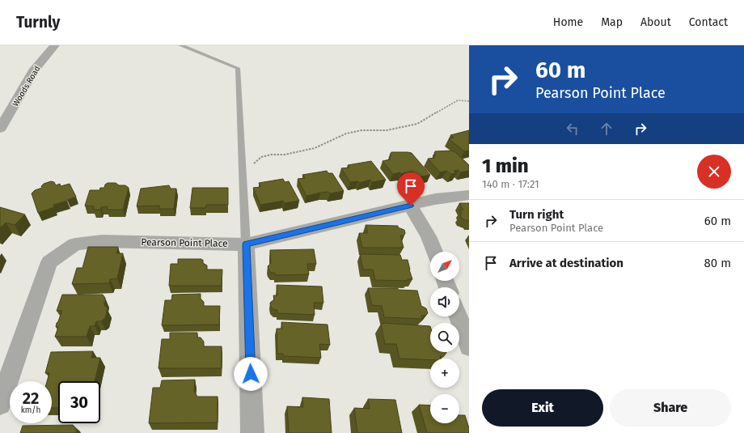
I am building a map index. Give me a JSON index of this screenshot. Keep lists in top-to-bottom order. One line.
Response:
{"streets":{"street":["Woods Road","Pearson Point Place"]},"north":"top right","page":{"header":"Turnly","nav":["Home","Map","About","Contact"],"turn":["60 m","Pearson Point Place"],"heading":["1 min","140 m · 17:21"],"list":[{"name":"Turn right","note":"Pearson Point Place","value":"60 m"},{"name":"Arrive at destination","value":"80 m"}],"map_buttons":["+","−"],"speed":"22 km/h","limit":"30","buttons":["Exit","Share"]}}
